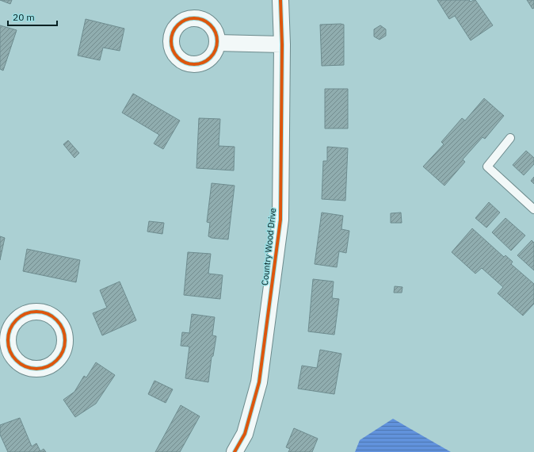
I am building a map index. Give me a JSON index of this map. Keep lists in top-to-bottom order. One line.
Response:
{"streets":{"street":["Country Wood Drive"]},"scale_bar":"20 m"}
